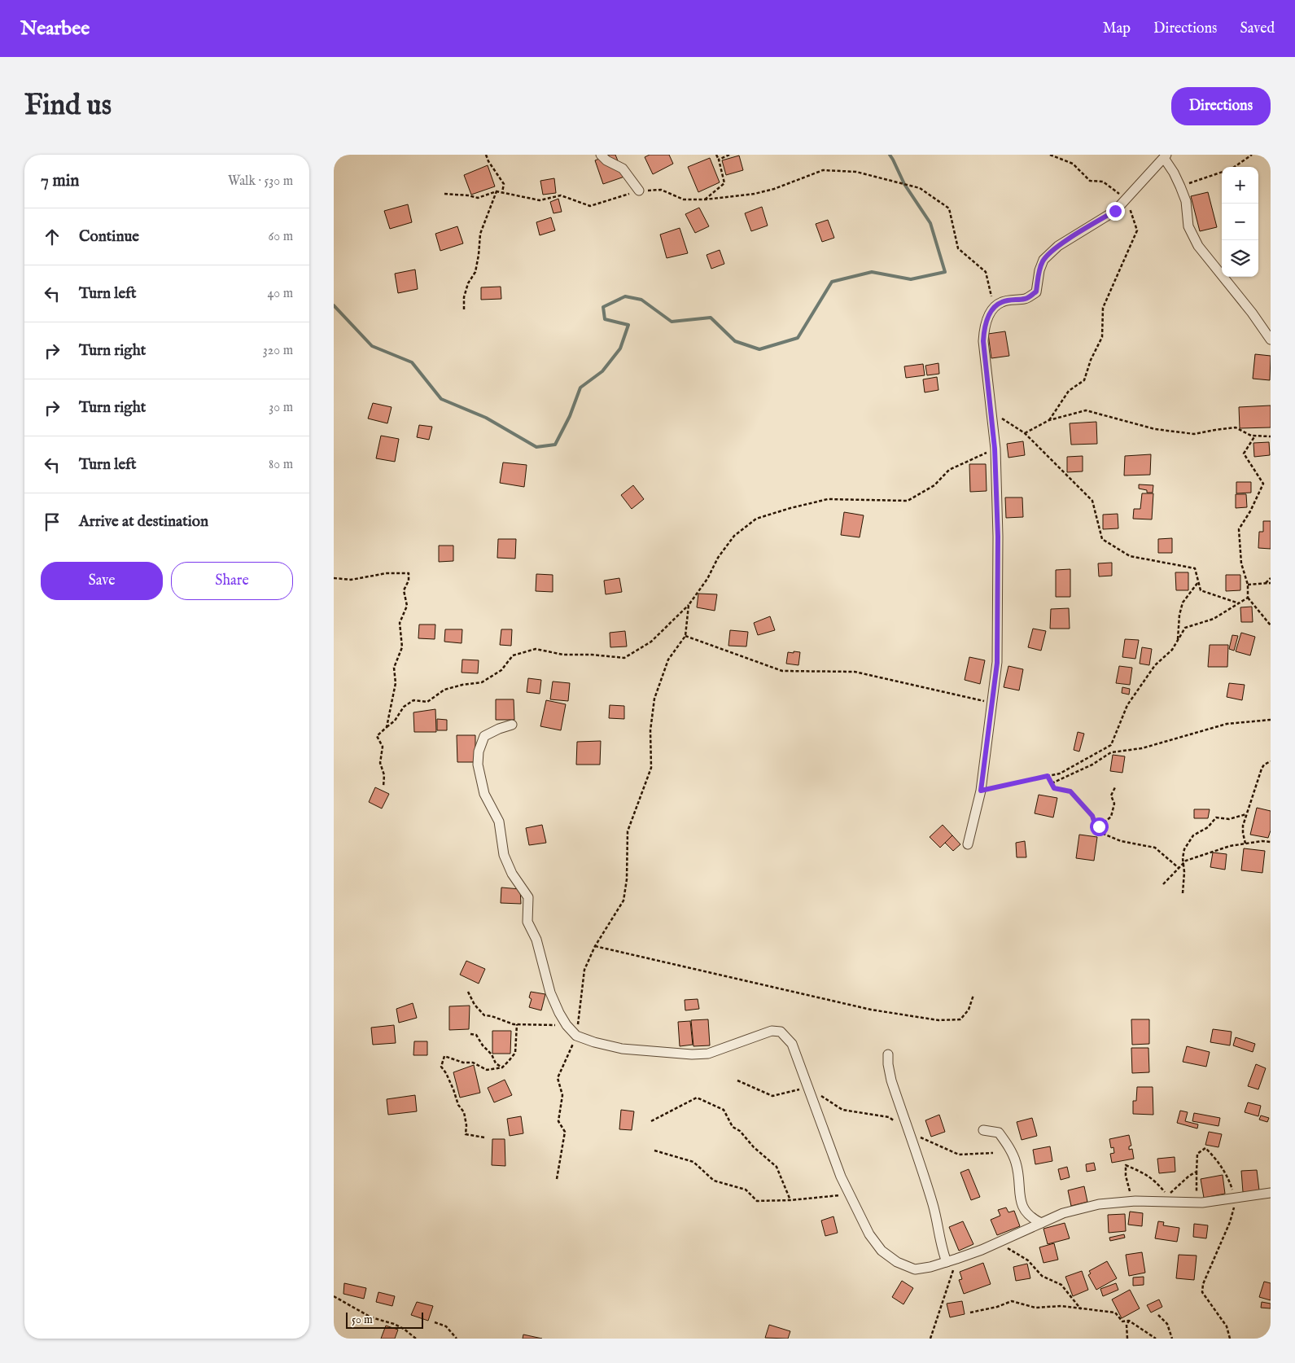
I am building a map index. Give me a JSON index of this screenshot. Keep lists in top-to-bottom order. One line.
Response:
{"scale_bar":"50 m","page":{"header":"Nearbee","nav":["Map","Directions","Saved"],"buttons":["Directions",["Save","Share"]],"title":"Find us","heading":["7 min","Walk · 530 m"],"map_buttons":["+","−"],"list":[["Continue","60 m"],["Turn left","40 m"],["Turn right","320 m"],["Turn right","30 m"],["Turn left","80 m"],"Arrive at destination"],"scale":"50 m"}}
